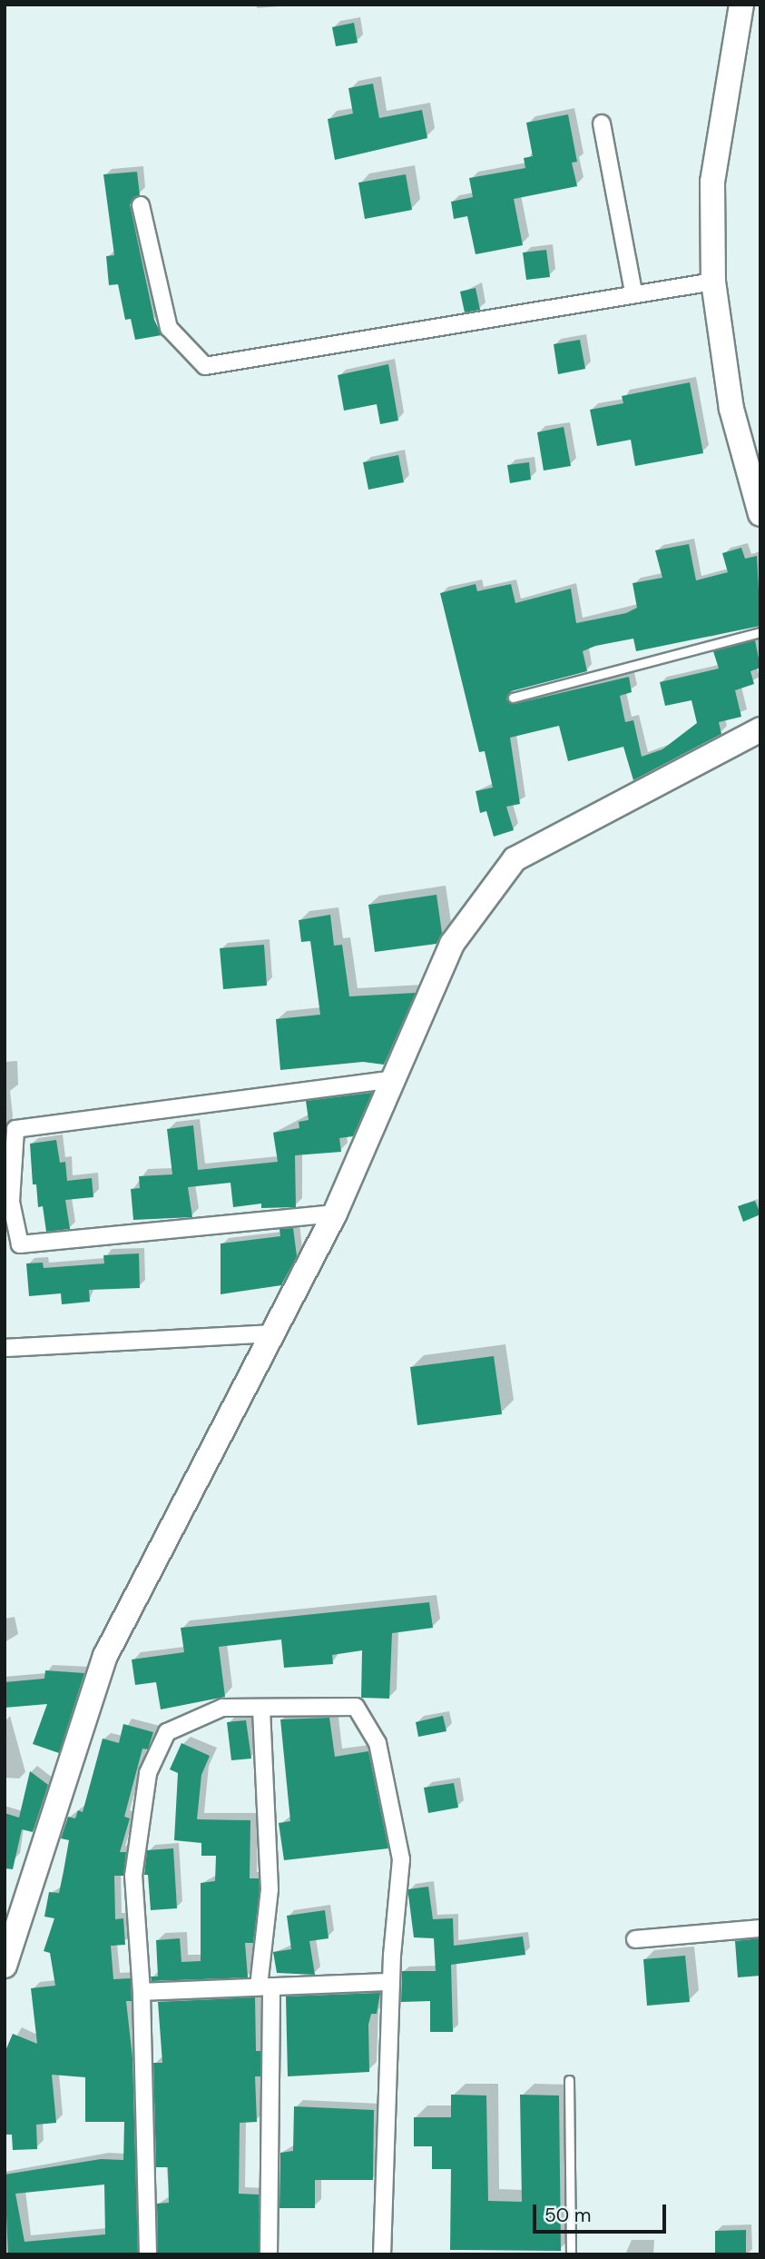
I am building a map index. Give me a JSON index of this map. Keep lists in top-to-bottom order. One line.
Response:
{"scale_bar":"50 m"}
